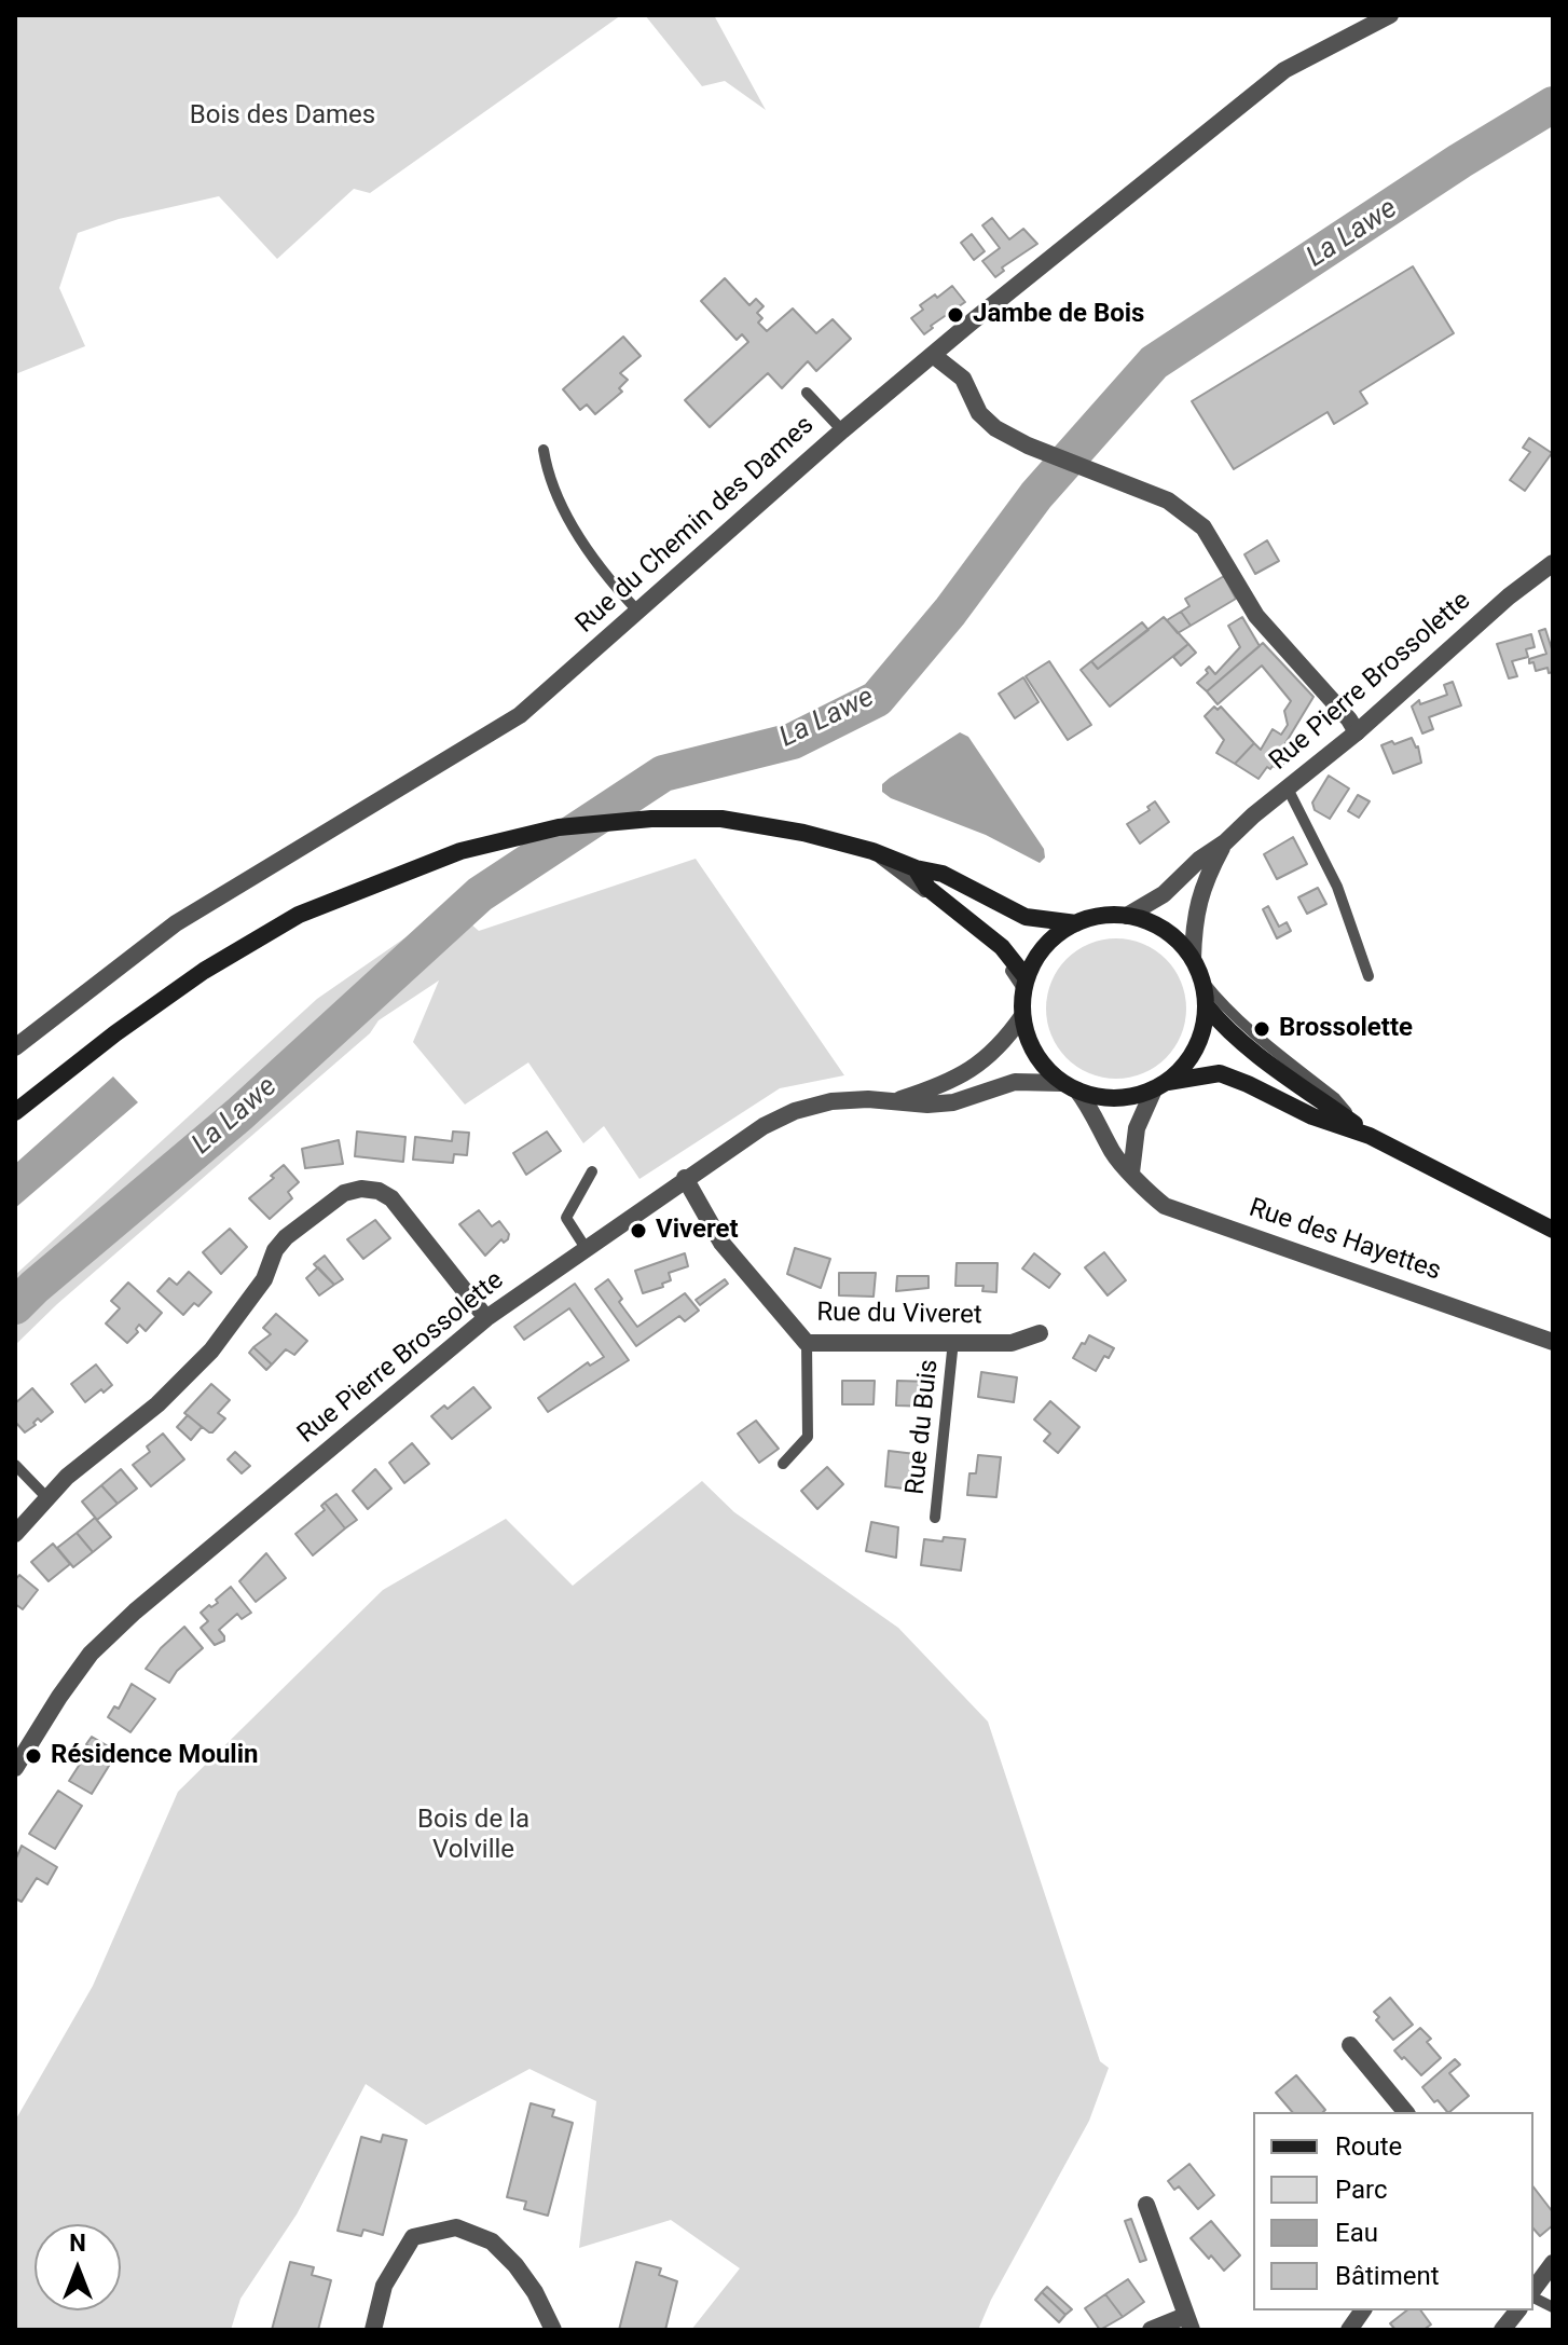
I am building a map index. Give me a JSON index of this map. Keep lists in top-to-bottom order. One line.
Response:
{"streets":{"street":["Rue du Chemin des Dames","Rue Pierre Brossolette","Rue des Hayettes","Rue du Viveret"],"lane":["Rue du Buis"]},"crossings":[["Rue Pierre Brossolette","Rue des Hayettes"],["Rue Pierre Brossolette","Rue du Viveret"],["Rue du Viveret","Rue du Buis"]],"water":["La Lawe"],"parks":["Bois des Dames","Bois de la Volville"],"places":["Jambe de Bois","Brossolette","Viveret","Résidence Moulin"],"legend":["Route","Parc","Eau","Bâtiment"],"north":"top"}
